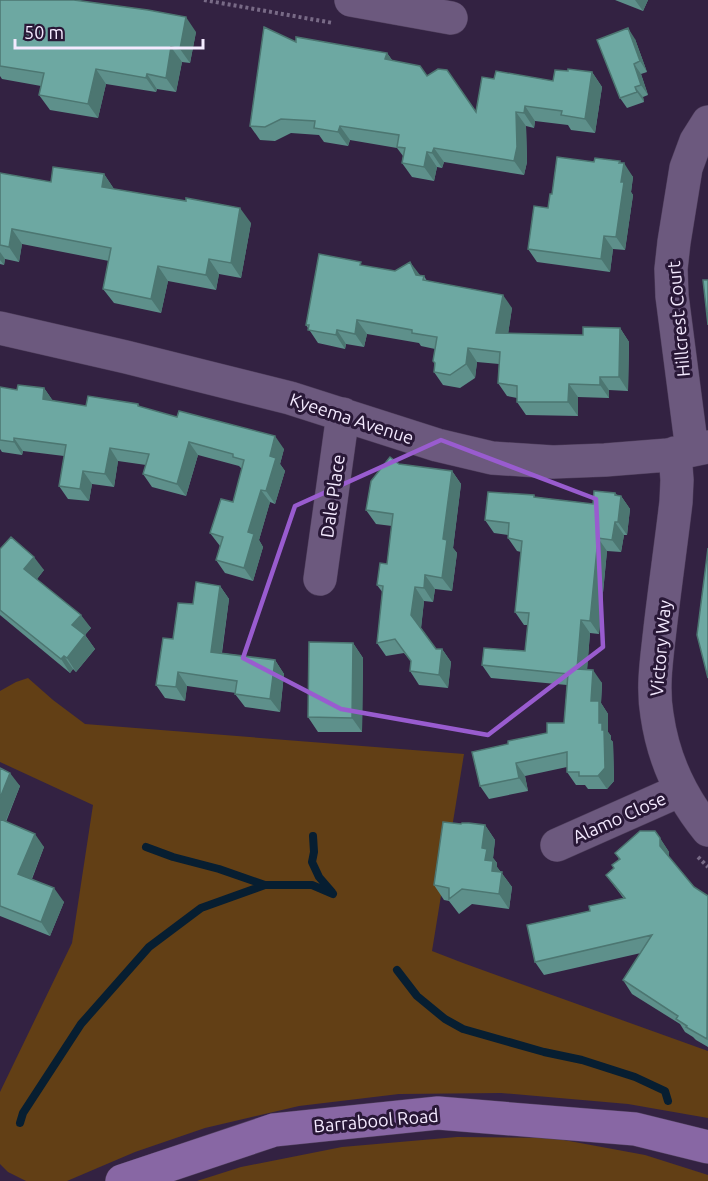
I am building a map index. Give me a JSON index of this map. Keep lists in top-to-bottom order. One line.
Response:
{"streets":{"main road":["Barrabool Road"],"street":["Hillcrest Court","Kyeema Avenue","Dale Place","Victory Way","Alamo Close"]},"crossings":[["Hillcrest Court","Kyeema Avenue"],["Hillcrest Court","Victory Way"],["Kyeema Avenue","Dale Place"],["Kyeema Avenue","Victory Way"],["Victory Way","Alamo Close"]],"scale_bar":"50 m"}
